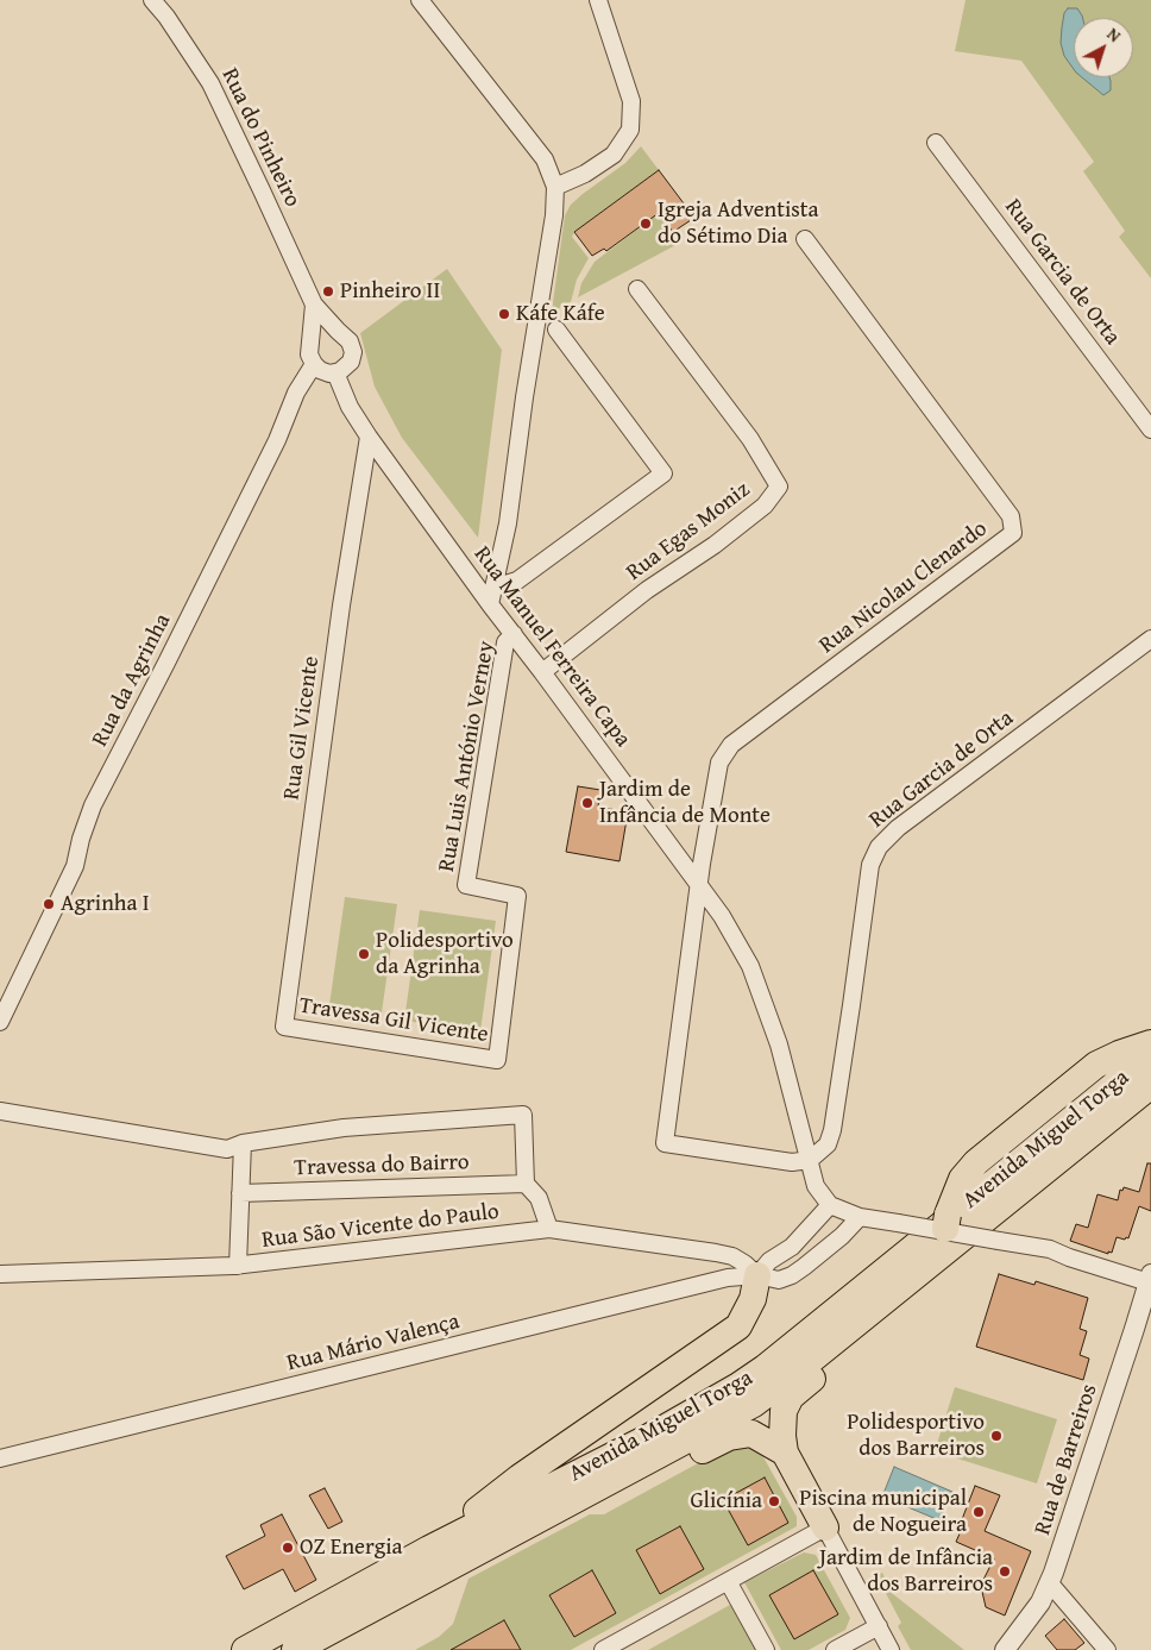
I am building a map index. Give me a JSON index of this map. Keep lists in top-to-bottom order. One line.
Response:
{"streets":{"highway":["Avenida Miguel Torga"],"street":["Rua do Pinheiro","Rua Garcia de Orta","Rua Egas Moniz","Rua Nicolau Clenardo","Rua Manuel Ferreira Capa","Rua da Agrinha","Rua Gil Vicente","Rua Luis António Verney","Travessa Gil Vicente","Travessa do Bairro","Rua São Vicente do Paulo","Rua Mário Valença","Rua de Barreiros"]},"crossings":[["Rua do Pinheiro","Rua Manuel Ferreira Capa"],["Rua do Pinheiro","Rua da Agrinha"],["Rua Garcia de Orta","Rua Manuel Ferreira Capa"],["Rua Egas Moniz","Rua Manuel Ferreira Capa"],["Rua Nicolau Clenardo","Rua Manuel Ferreira Capa"],["Rua Manuel Ferreira Capa","Rua da Agrinha"],["Rua Manuel Ferreira Capa","Rua Gil Vicente"],["Rua Manuel Ferreira Capa","Rua Luis António Verney"],["Rua Gil Vicente","Travessa Gil Vicente"],["Rua Luis António Verney","Travessa Gil Vicente"],["Rua São Vicente do Paulo","Rua Mário Valença"]],"places":["Igreja Adventista do Sétimo Dia","Pinheiro II","Káfe Káfe","Jardim de Infância de Monte","Agrinha I","Polidesportivo da Agrinha","Polidesportivo dos Barreiros","Glicínia","Piscina municipal de Nogueira","OZ Energia","Jardim de Infância dos Barreiros"],"north":"top right"}
